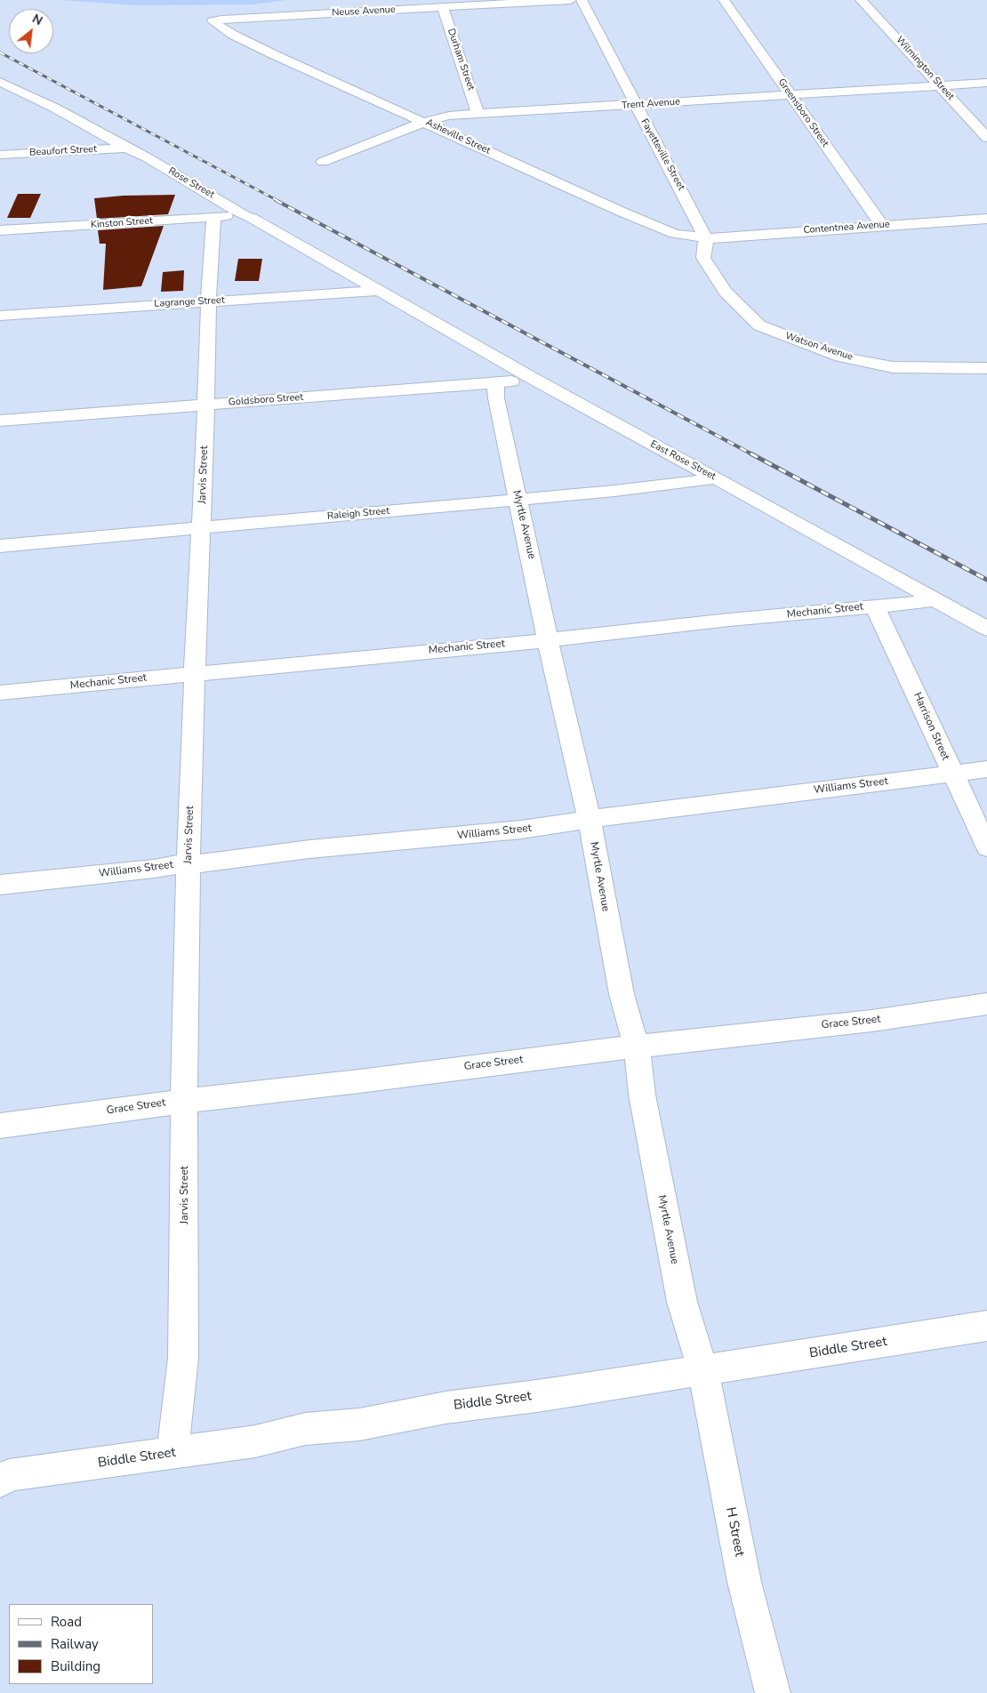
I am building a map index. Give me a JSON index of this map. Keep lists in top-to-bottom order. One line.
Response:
{"streets":{"street":["Neuse Avenue","Durham Street","Wilmington Street","Trent Avenue","Greensboro Street","Asheville Street","Beaufort Street","Fayetteville Street","Rose Street","Kinston Street","Contentnea Avenue","Lagrange Street","Watson Avenue","Goldsboro Street","East Rose Street","Jarvis Street","Raleigh Street","Myrtle Avenue","Mechanic Street","Harrison Street","Williams Street","Grace Street","Biddle Street","H Street"]},"crossings":[["Neuse Avenue","Durham Street"],["Neuse Avenue","Asheville Street"],["Durham Street","Trent Avenue"],["Wilmington Street","Trent Avenue"],["Trent Avenue","Greensboro Street"],["Trent Avenue","Asheville Street"],["Trent Avenue","Fayetteville Street"],["Greensboro Street","Contentnea Avenue"],["Asheville Street","Fayetteville Street"],["Asheville Street","Contentnea Avenue"],["Asheville Street","Watson Avenue"],["Beaufort Street","Rose Street"],["Fayetteville Street","Contentnea Avenue"],["Fayetteville Street","Watson Avenue"],["Rose Street","Kinston Street"],["Rose Street","Lagrange Street"],["Rose Street","East Rose Street"],["Kinston Street","Jarvis Street"],["Contentnea Avenue","Watson Avenue"],["Lagrange Street","East Rose Street"],["Lagrange Street","Jarvis Street"],["Goldsboro Street","East Rose Street"],["Goldsboro Street","Jarvis Street"],["Goldsboro Street","Myrtle Avenue"],["East Rose Street","Raleigh Street"],["East Rose Street","Mechanic Street"],["Jarvis Street","Raleigh Street"],["Jarvis Street","Mechanic Street"],["Jarvis Street","Williams Street"],["Jarvis Street","Grace Street"],["Jarvis Street","Biddle Street"],["Raleigh Street","Myrtle Avenue"],["Myrtle Avenue","Mechanic Street"],["Myrtle Avenue","Williams Street"],["Myrtle Avenue","Grace Street"],["Myrtle Avenue","Biddle Street"],["Myrtle Avenue","H Street"],["Mechanic Street","Harrison Street"],["Harrison Street","Williams Street"],["Biddle Street","H Street"]],"legend":["Road","Railway","Building"],"north":"top right"}
